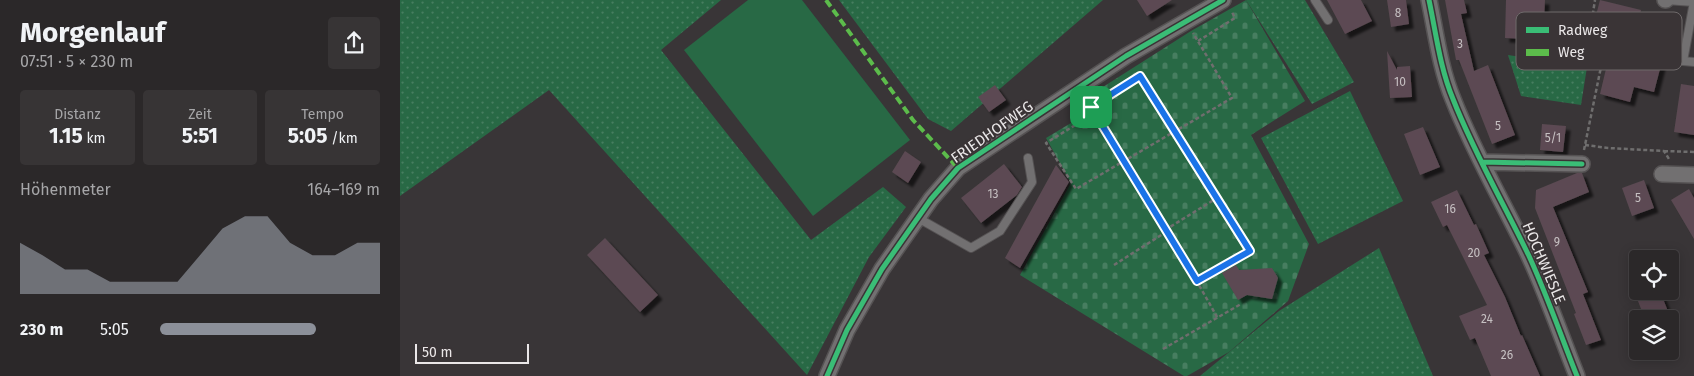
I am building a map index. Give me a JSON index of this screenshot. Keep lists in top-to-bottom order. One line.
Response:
{"streets":{"street":["FRIEDHOFWEG","HOCHWIESLE"]},"house_numbers":["8","3","10","5","5/1","13","5","16","9","20","24","26"],"legend":["Radweg","Weg"],"scale_bar":"50 m","page":{"heading":["Morgenlauf","07:51 · 5 × 230 m"],"stats":[["Distanz","1.15 km"],["Zeit","5:51"],["Tempo","5:05 /km"]],"chart":["Höhenmeter","164–169 m"],"list":[{"name":"230 m","note":"5:05"}],"scale":"50 m"}}
